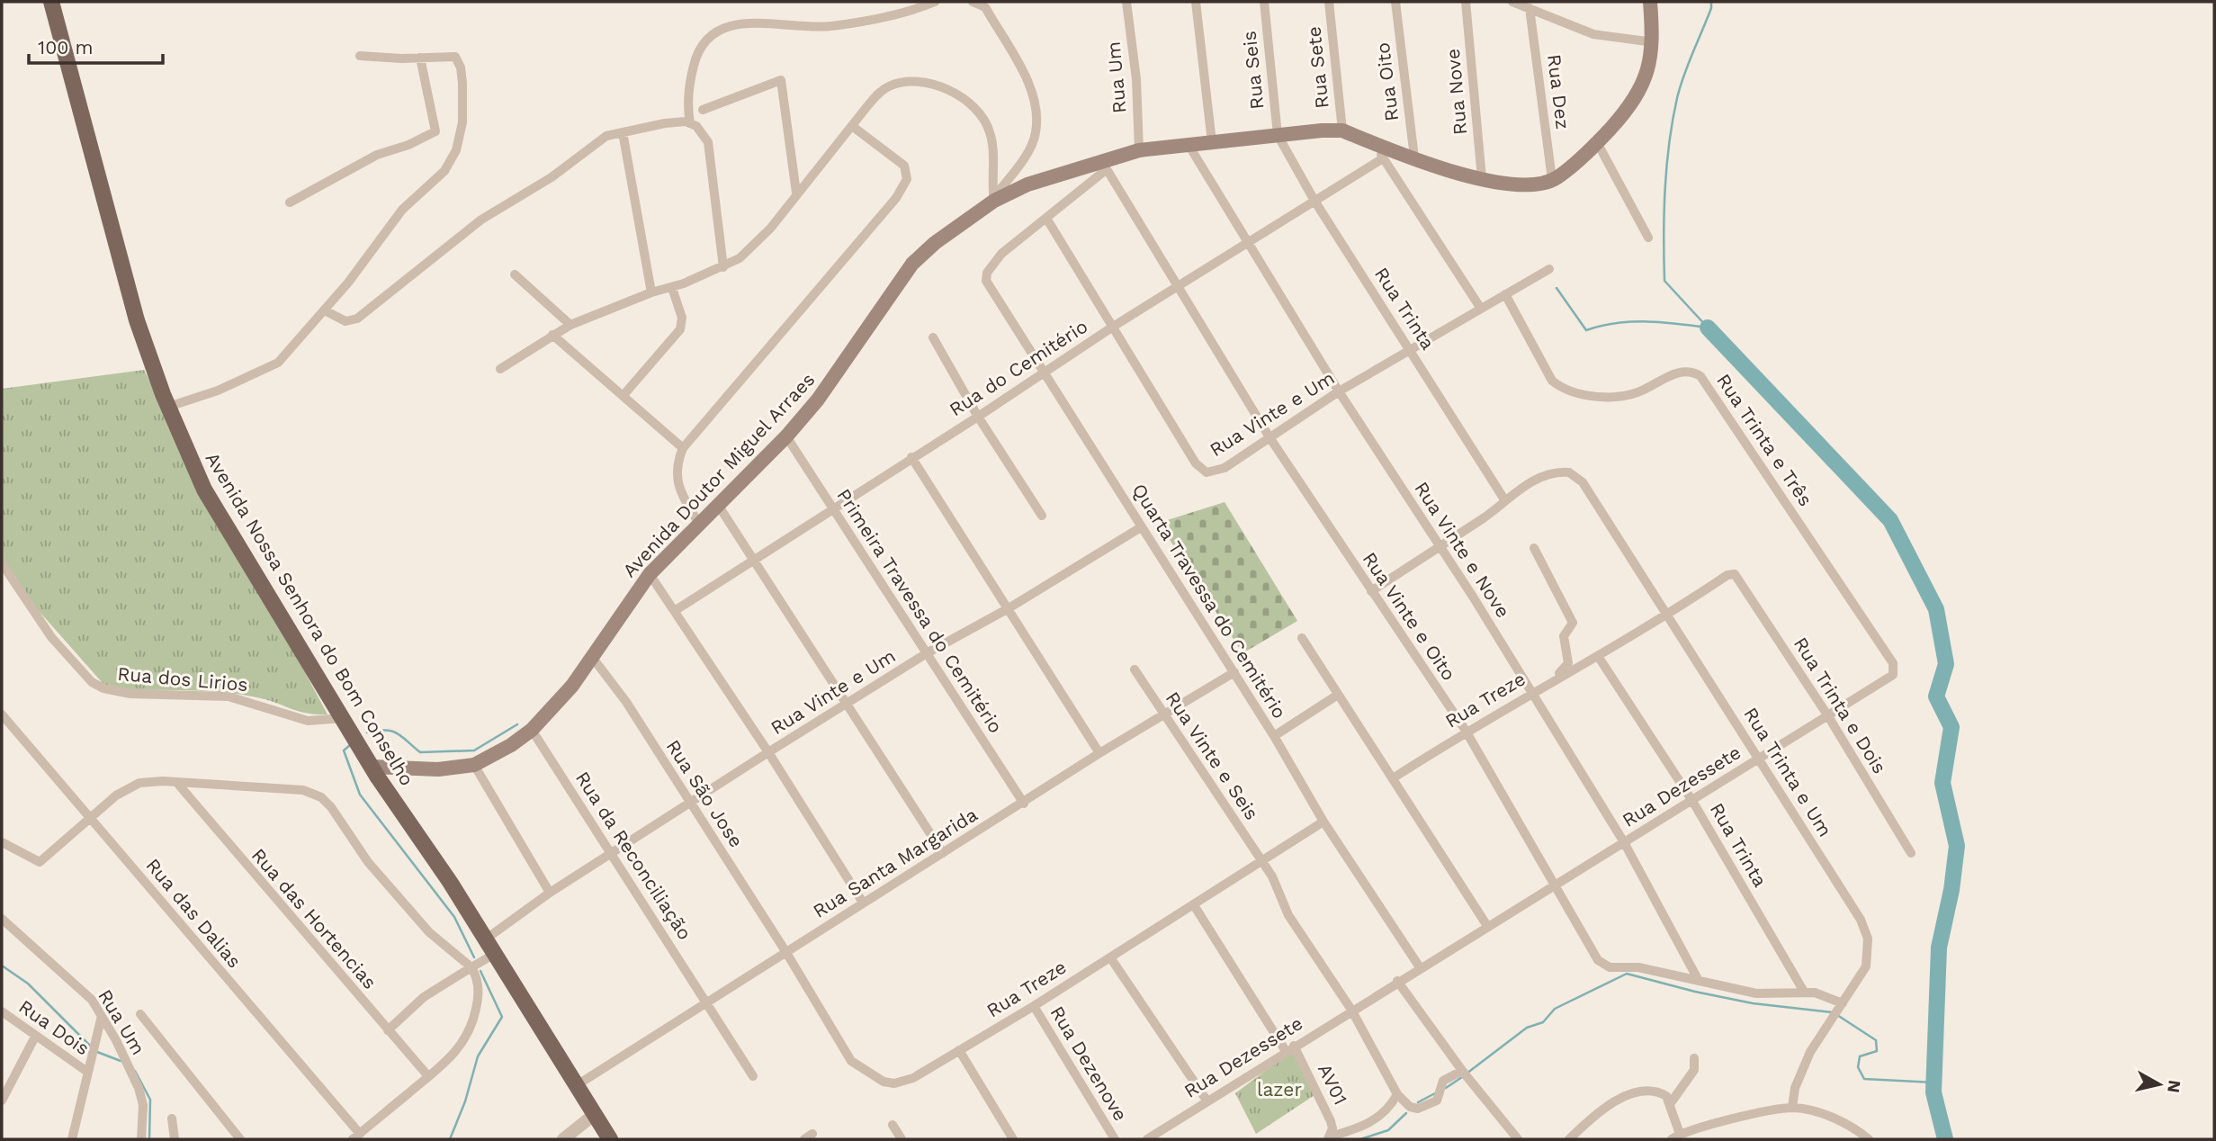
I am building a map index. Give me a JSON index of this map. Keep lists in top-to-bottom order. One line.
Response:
{"streets":{"main road":["Avenida Doutor Miguel Arraes","Avenida Nossa Senhora do Bom Conselho"],"street":["Rua Sete","Rua Seis","Rua Um","Rua Oito","Rua Nove","Rua Dez","Rua Trinta","Rua do Cemitério","Rua Vinte e Um","Rua Trinta e Três","Rua Vinte e Nove","Quarta Travessa do Cemitério","Primeira Travessa do Cemitério","Rua Vinte e Oito","Rua dos Lirios","Rua Treze","Rua Trinta e Dois","Rua Vinte e Seis","Rua Trinta e Um","Rua Dezessete","Rua São Jose","Rua da Reconciliação","Rua Santa Margarida","Rua das Dalias","Rua das Hortencias","Rua Dois","Rua Dezenove","AV01"]},"crossings":[["Rua Sete","Avenida Doutor Miguel Arraes"],["Rua Seis","Rua Trinta"],["Rua Seis","Avenida Doutor Miguel Arraes"],["Rua Um","Avenida Doutor Miguel Arraes"],["Rua Trinta","Rua do Cemitério"],["Rua Trinta","Rua Vinte e Um"],["Rua Trinta","Avenida Doutor Miguel Arraes"],["Rua Trinta","Rua Treze"],["Rua Trinta","Rua Dezessete"],["Rua do Cemitério","Rua Vinte e Um"],["Rua do Cemitério","Rua Vinte e Nove"],["Rua do Cemitério","Quarta Travessa do Cemitério"],["Rua do Cemitério","Primeira Travessa do Cemitério"],["Rua do Cemitério","Rua Vinte e Oito"],["Rua Vinte e Um","Rua Trinta e Três"],["Rua Vinte e Um","Rua Vinte e Nove"],["Rua Vinte e Um","Quarta Travessa do Cemitério"],["Rua Vinte e Um","Primeira Travessa do Cemitério"],["Rua Vinte e Um","Rua Vinte e Oito"],["Rua Vinte e Um","Avenida Nossa Senhora do Bom Conselho"],["Rua Vinte e Um","Rua São Jose"],["Rua Vinte e Um","Rua da Reconciliação"],["Rua Trinta e Três","Rua Dezessete"],["Avenida Doutor Miguel Arraes","Rua Vinte e Nove"],["Avenida Doutor Miguel Arraes","Primeira Travessa do Cemitério"],["Avenida Doutor Miguel Arraes","Avenida Nossa Senhora do Bom Conselho"],["Avenida Doutor Miguel Arraes","Rua São Jose"],["Avenida Doutor Miguel Arraes","Rua da Reconciliação"],["Rua Vinte e Nove","Rua Vinte e Oito"],["Rua Vinte e Nove","Rua Treze"],["Rua Vinte e Nove","Rua Dezessete"],["Quarta Travessa do Cemitério","Rua Treze"],["Quarta Travessa do Cemitério","Rua Dezessete"],["Quarta Travessa do Cemitério","Rua Santa Margarida"],["Primeira Travessa do Cemitério","Rua Santa Margarida"],["Rua Vinte e Oito","Rua Treze"],["Rua Vinte e Oito","Rua Dezessete"],["Avenida Nossa Senhora do Bom Conselho","Rua dos Lirios"],["Avenida Nossa Senhora do Bom Conselho","Rua Santa Margarida"],["Rua Treze","Rua Trinta e Dois"],["Rua Treze","Rua Vinte e Seis"],["Rua Treze","Rua Trinta e Um"],["Rua Treze","Rua São Jose"],["Rua Treze","Rua Santa Margarida"],["Rua Treze","Rua Dezenove"],["Rua Treze","AV01"],["Rua Trinta e Dois","Rua Dezessete"],["Rua Vinte e Seis","Rua Dezessete"],["Rua Vinte e Seis","Rua Santa Margarida"],["Rua Trinta e Um","Rua Dezessete"],["Rua Dezessete","AV01"],["Rua São Jose","Rua Santa Margarida"],["Rua da Reconciliação","Rua Santa Margarida"]],"parks":["lazer"],"scale_bar":"100 m","north":"right"}
